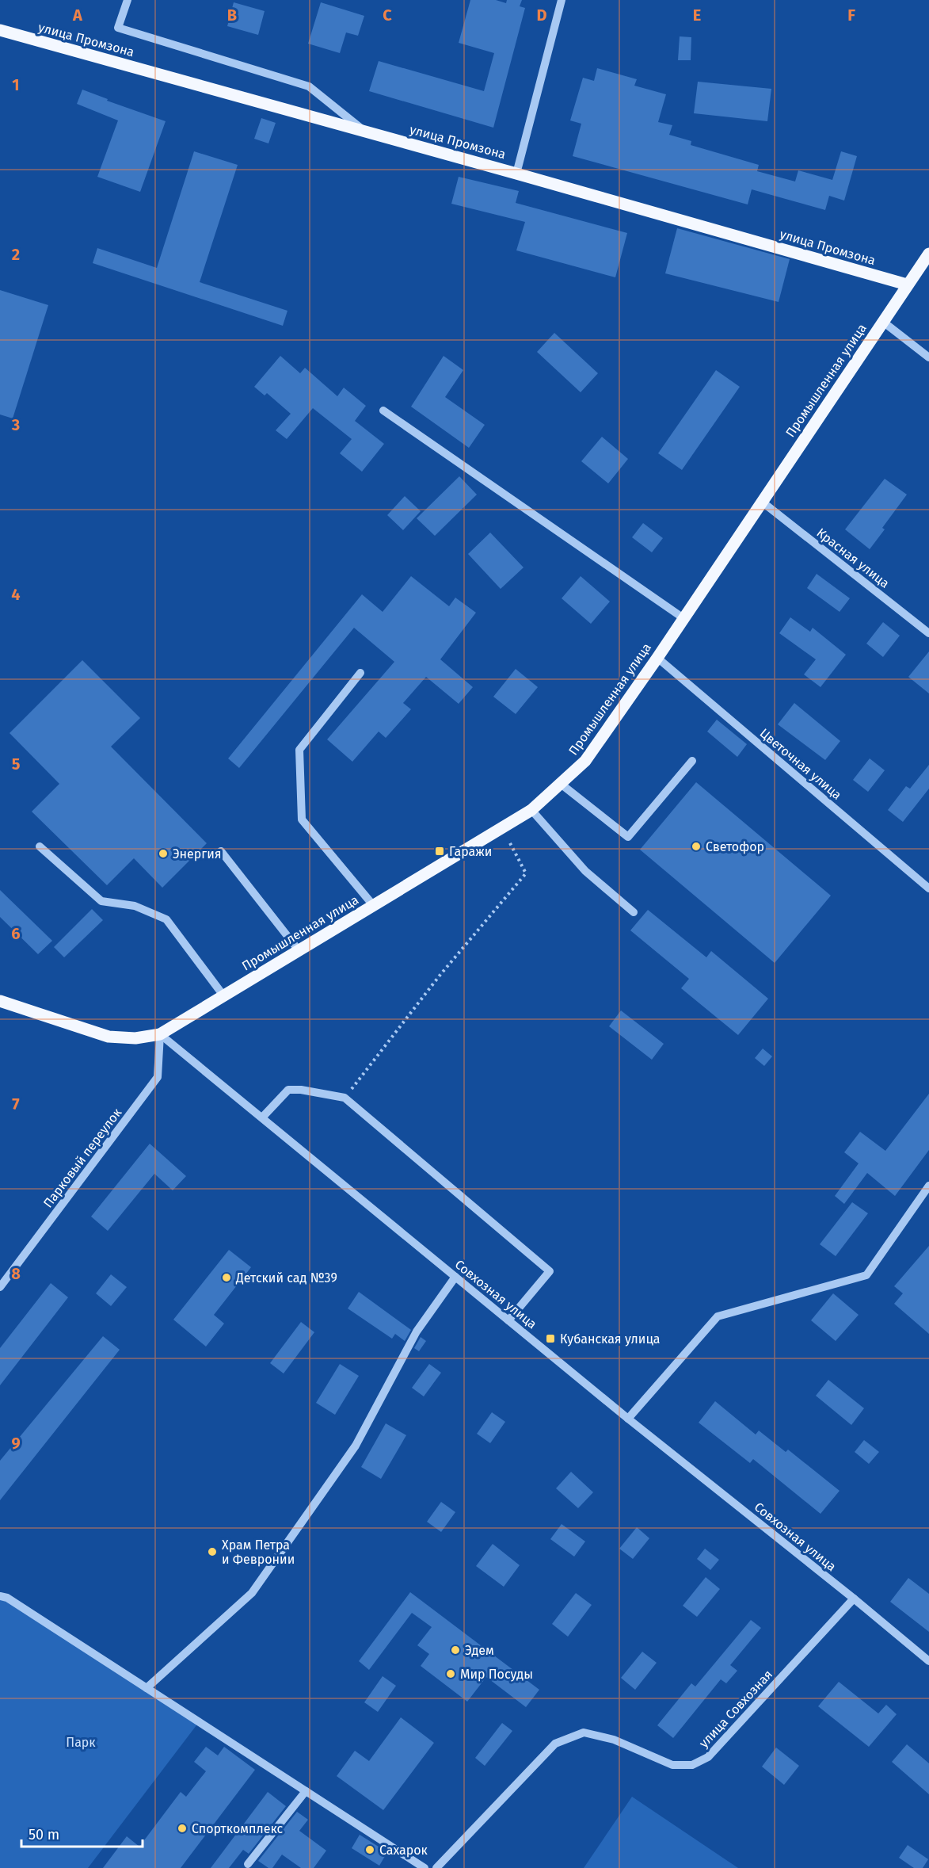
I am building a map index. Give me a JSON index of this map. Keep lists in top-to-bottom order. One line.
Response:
{"streets":{"main road":["улица Промзона","Промышленная улица"],"street":["Красная улица","Цветочная улица","Парковый переулок","Совхозная улица","улица Совхозная"]},"crossings":[["улица Промзона","Промышленная улица"],["Промышленная улица","Красная улица"],["Промышленная улица","Цветочная улица"],["Промышленная улица","Парковый переулок"],["Промышленная улица","Совхозная улица"],["Парковый переулок","Совхозная улица"],["Совхозная улица","улица Совхозная"]],"parks":["Парк"],"places":{"other":["Светофор","Энергия","Детский сад №39","Храм Петра и Февронии","Эдем","Мир Посуды","Спорткомплекс","Сахарок"],"transit":["Гаражи","Кубанская улица"]},"scale_bar":"50 m","grid":{"columns":["A","B","C","D","E","F"],"rows":["1","2","3","4","5","6","7","8","9"]}}
